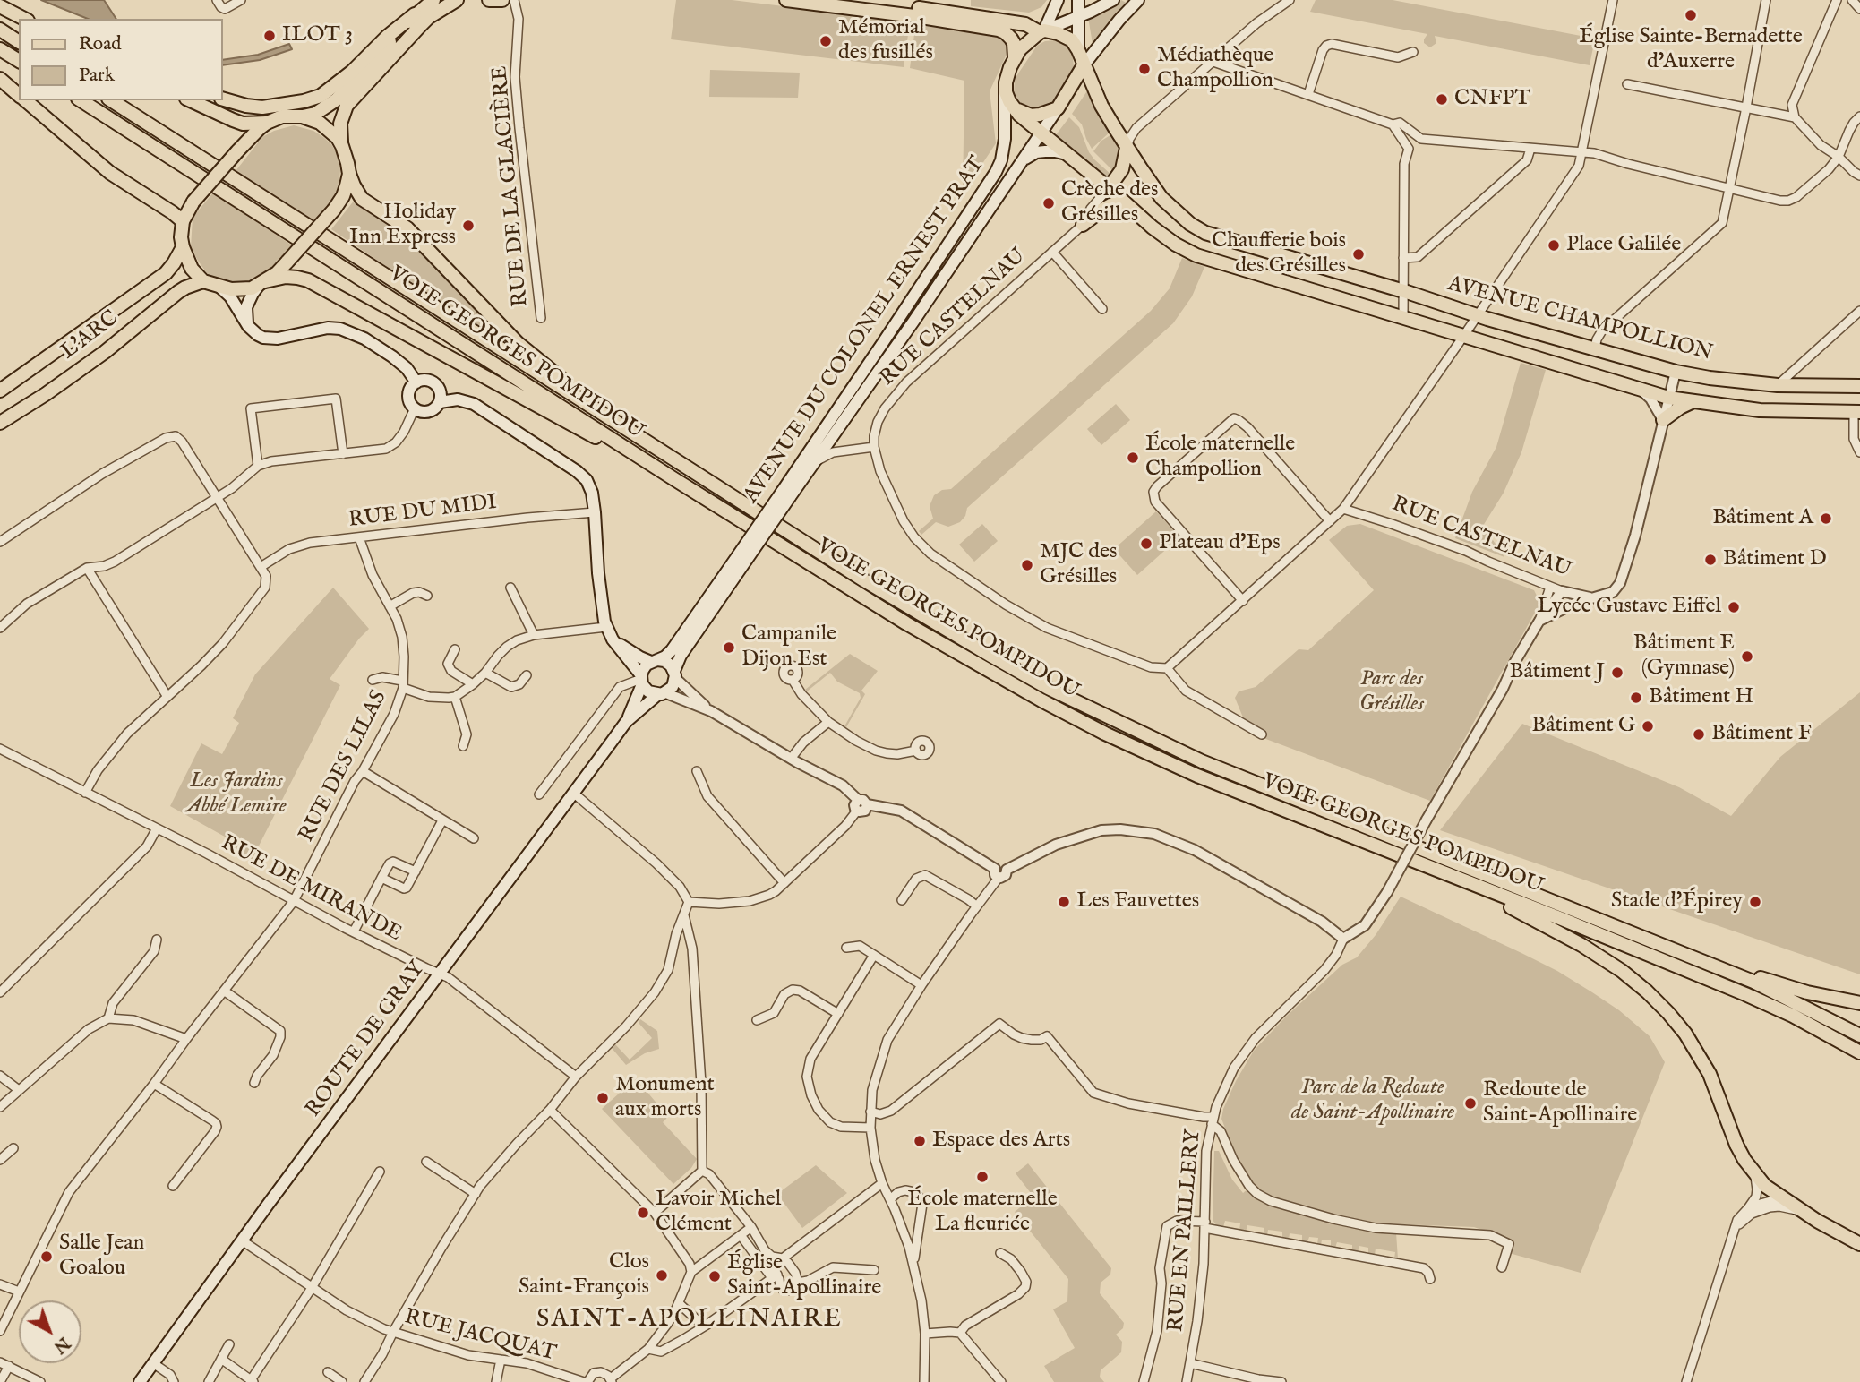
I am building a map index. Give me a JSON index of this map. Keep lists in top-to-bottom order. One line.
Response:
{"streets":{"main road":["AVENUE CHAMPOLLION","AVENUE DU COLONEL ERNEST PRAT","L'ARC","VOIE GEORGES POMPIDOU","ROUTE DE GRAY"],"street":["RUE DE LA GLACIÈRE","RUE CASTELNAU","RUE DU MIDI","RUE DES LILAS","RUE DE MIRANDE","RUE EN PAILLERY","RUE JACQUAT"]},"crossings":[["RUE CASTELNAU","AVENUE CHAMPOLLION"],["AVENUE CHAMPOLLION","AVENUE DU COLONEL ERNEST PRAT"],["RUE DU MIDI","RUE DES LILAS"],["RUE DES LILAS","RUE DE MIRANDE"],["RUE DE MIRANDE","ROUTE DE GRAY"],["ROUTE DE GRAY","RUE JACQUAT"]],"districts":["SAINT-APOLLINAIRE"],"parks":["Parc des Grésilles","Les Jardins Abbé Lemire","Parc de la Redoute de Saint-Apollinaire"],"places":["Église Sainte-Bernadette d'Auxerre","ILOT 3","Mémorial des fusillés","Médiathèque Champollion","CNFPT","Crèche des Grésilles","Holiday Inn Express","Place Galilée","Chaufferie bois des Grésilles","École maternelle Champollion","Bâtiment A","Plateau d'Eps","Bâtiment D","MJC des Grésilles","Lycée Gustave Eiffel","Campanile Dijon Est","Bâtiment E (Gymnase)","Bâtiment J","Bâtiment H","Bâtiment G","Bâtiment F","Les Fauvettes","Stade d'Épirey","Monument aux morts","Redoute de Saint-Apollinaire","Espace des Arts","École maternelle La fleuriée","Lavoir Michel Clément","Salle Jean Goalou","Clos Saint-François","Église Saint-Apollinaire"],"legend":["Road","Park"],"north":"bottom right"}
